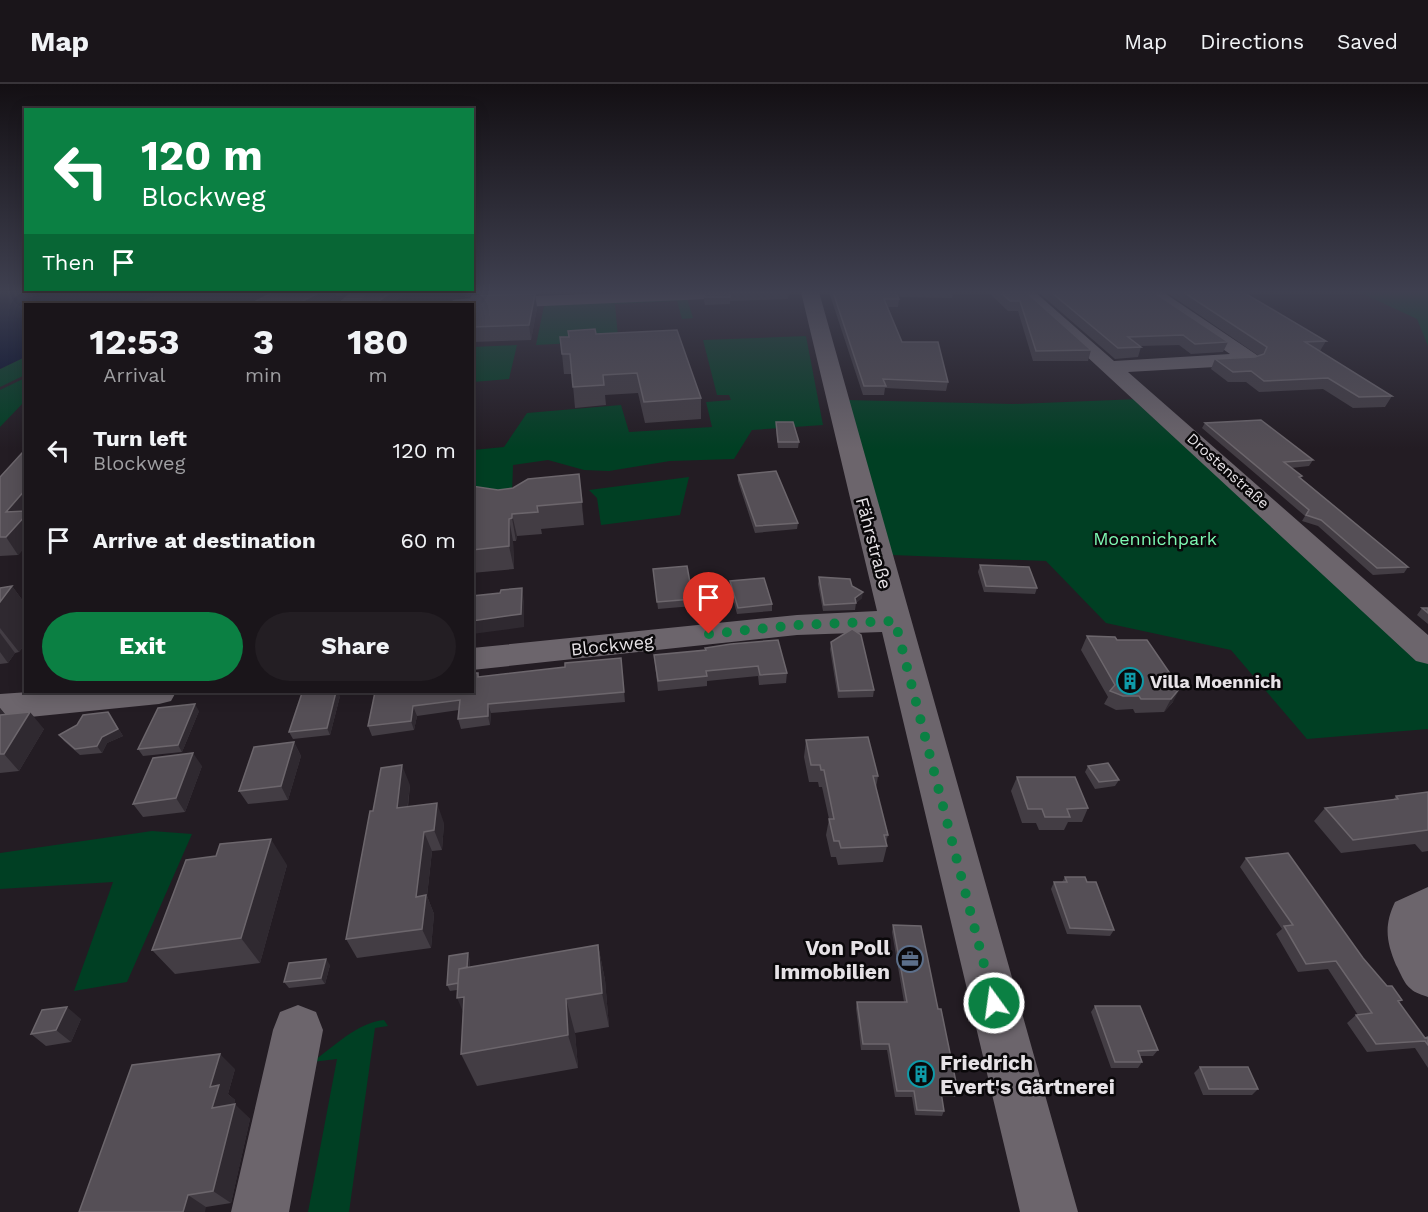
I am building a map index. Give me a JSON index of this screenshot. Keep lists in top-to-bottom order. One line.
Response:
{"streets":{"street":["Drostenstraße","Fährstraße","Blockweg"]},"crossings":[["Fährstraße","Blockweg"]],"parks":["Moennichpark"],"places":{"building":["Villa Moennich","Friedrich Evert's Gärtnerei"],"office":["Von Poll Immobilien"]},"page":{"header":"Map","nav":["Map","Directions","Saved"],"turn":["120 m","Blockweg"],"then":"Then","eta":["12:53","Arrival","3","min","180","m"],"list":[{"name":"Turn left","note":"Blockweg","value":"120 m"},{"name":"Arrive at destination","value":"60 m"}],"buttons":["Exit","Share"]}}
